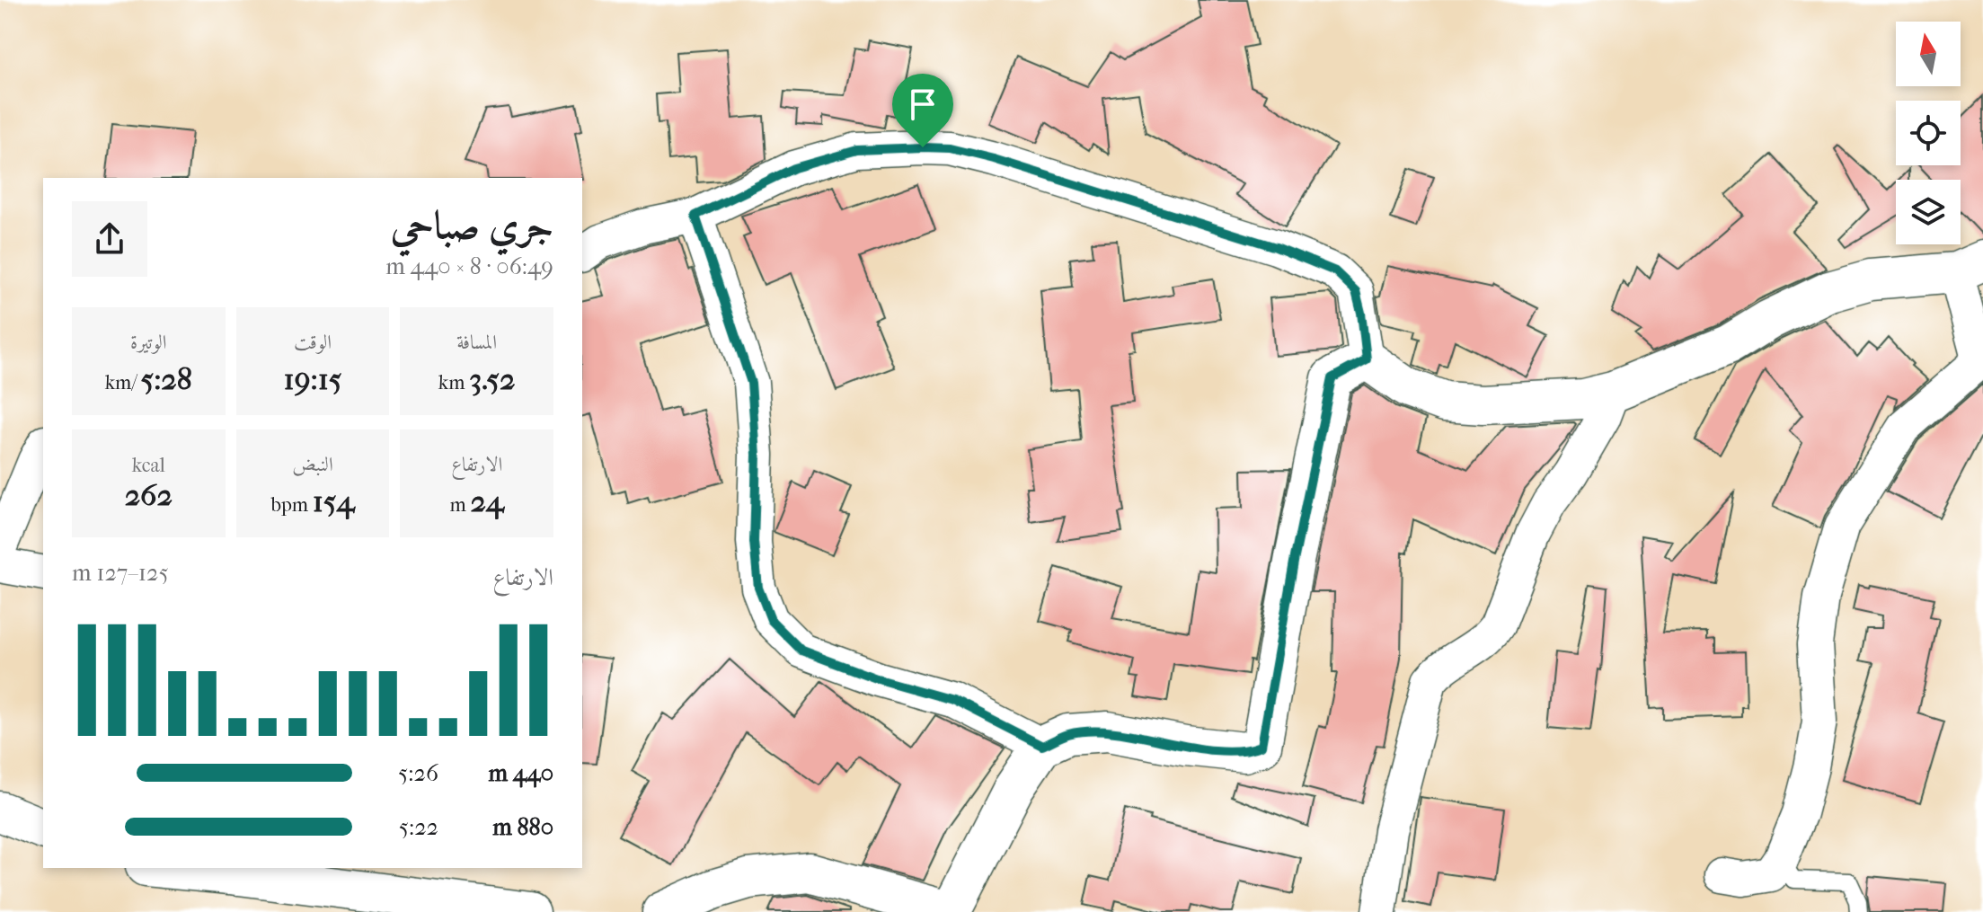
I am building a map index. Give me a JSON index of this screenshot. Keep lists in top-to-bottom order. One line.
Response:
{"north":"top","page":{"heading":["جري صباحي","06:49 · 8 × 440 m"],"stats":[["المسافة","3.52 km"],["الوقت","19:15"],["الوتيرة","5:28 /km"],["الارتفاع","24 m"],["النبض","154 bpm"],["kcal","262"]],"chart":["الارتفاع","125–127 m"],"list":[{"name":"440 m","note":"5:26"},{"name":"880 m","note":"5:22"}]}}
